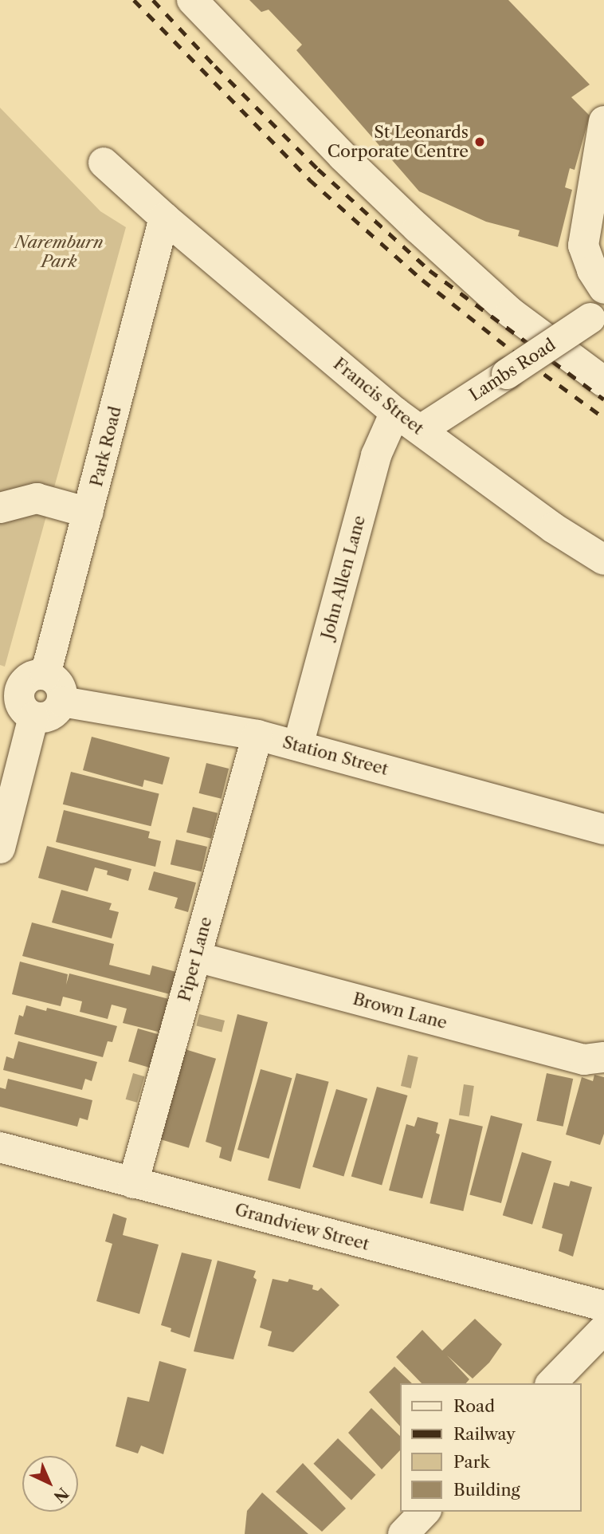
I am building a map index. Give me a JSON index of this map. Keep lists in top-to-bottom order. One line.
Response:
{"streets":{"street":["Lambs Road","Francis Street","Park Road","John Allen Lane","Station Street","Piper Lane","Brown Lane","Grandview Street"]},"crossings":[["Lambs Road","Francis Street"],["Francis Street","Park Road"],["Francis Street","John Allen Lane"],["Park Road","Station Street"],["John Allen Lane","Station Street"],["Station Street","Piper Lane"],["Piper Lane","Brown Lane"],["Piper Lane","Grandview Street"]],"parks":["Naremburn Park"],"places":["St Leonards Corporate Centre"],"legend":["Road","Railway","Park","Building"],"north":"bottom right"}
